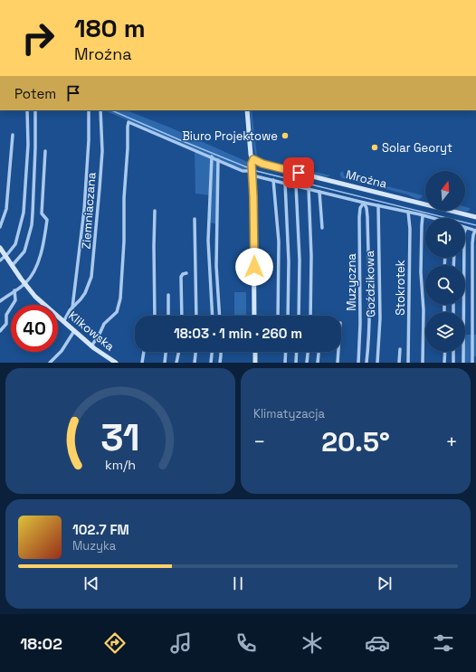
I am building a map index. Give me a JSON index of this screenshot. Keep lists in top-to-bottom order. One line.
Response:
{"streets":{"street":["Mroźna","Ziemniaczana","Muzyczna","Goździkowa","Stokrotek","Klikowska"]},"crossings":[["Ziemniaczana","Klikowska"],["Muzyczna","Goździkowa"]],"places":["Biuro Projektowe","Solar Georyt"],"north":"top","page":{"turn":["180 m","Mroźna"],"then":"Potem","limit":"40","trip":"18:03 · 1 min · 260 m","tile":"Klimatyzacja","heat":["−","20.5°","+"],"song":["102.7 FM","Muzyka"],"tabs":"18:02","gauge":["31","km/h"]}}
